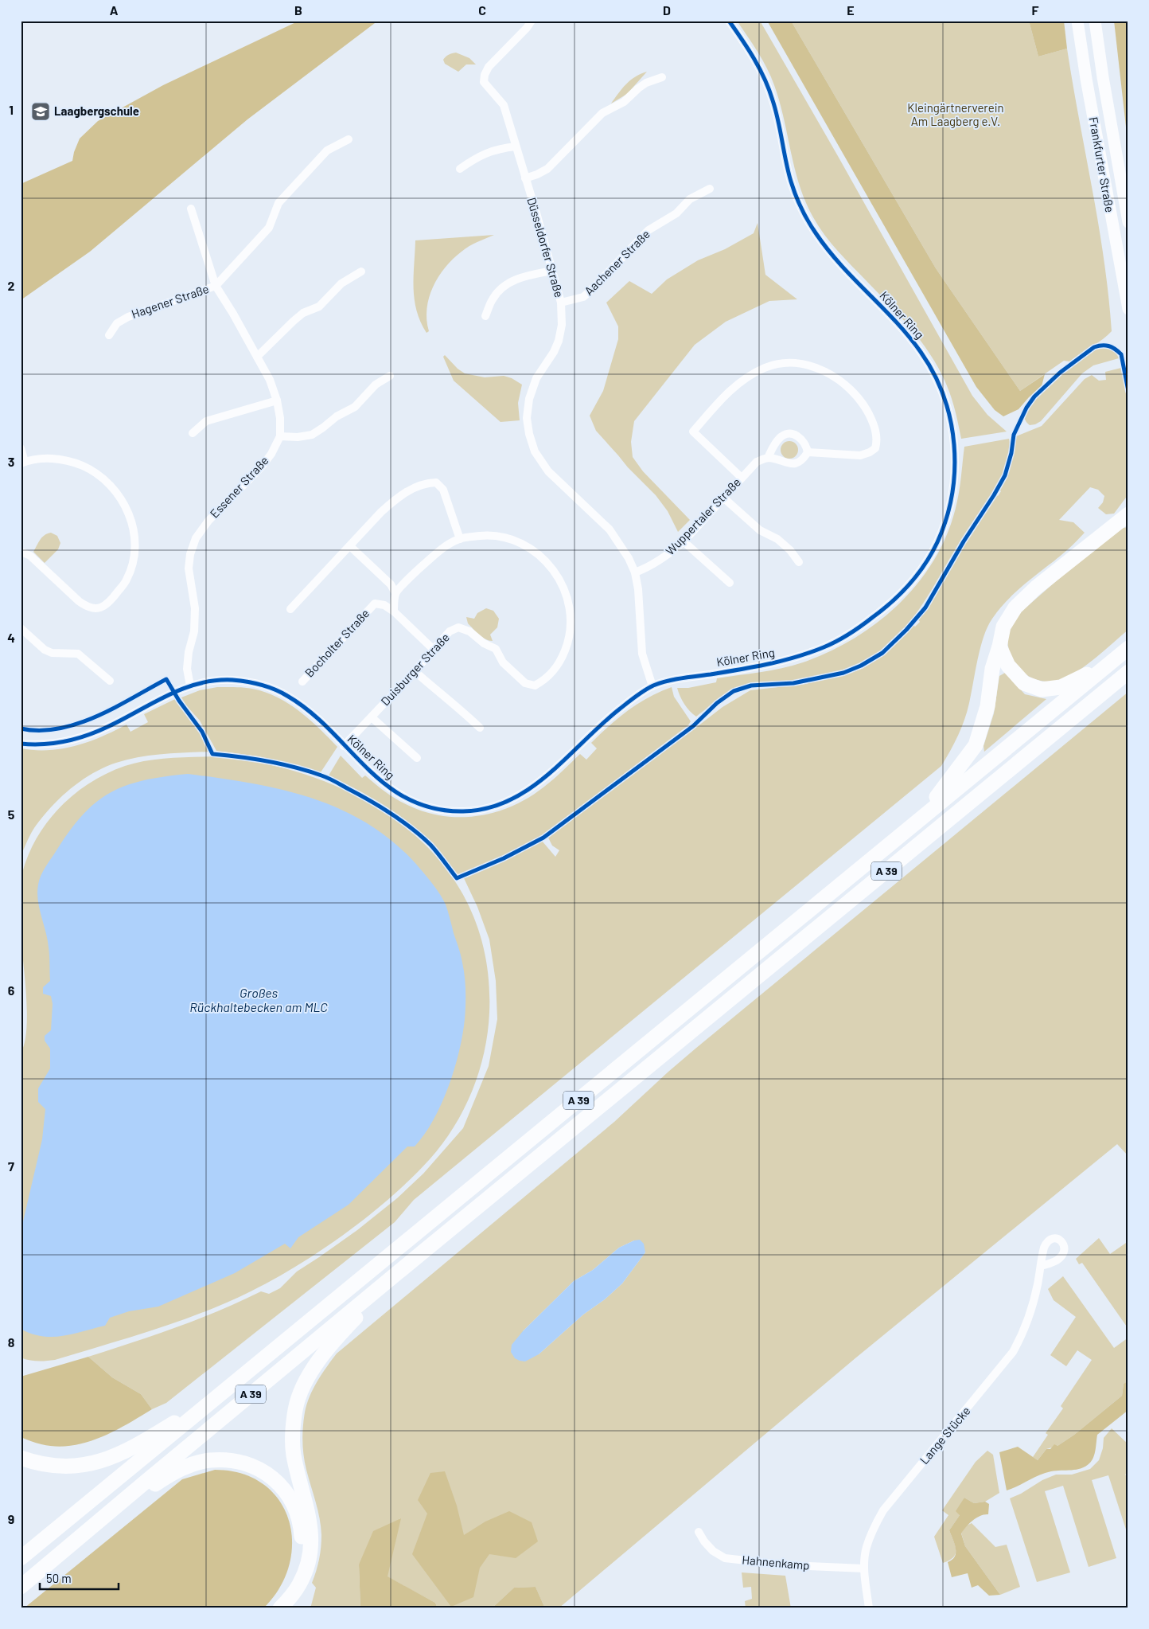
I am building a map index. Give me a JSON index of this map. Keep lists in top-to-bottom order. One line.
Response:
{"streets":{"highway":["A 39"],"street":["Frankfurter Straße","Düsseldorfer Straße","Aachener Straße","Hagener Straße","Kölner Ring","Essener Straße","Wuppertaler Straße","Bocholter Straße","Duisburger Straße","Lange Stücke","Hahnenkamp"]},"crossings":[["Düsseldorfer Straße","Aachener Straße"],["Düsseldorfer Straße","Kölner Ring"],["Düsseldorfer Straße","Wuppertaler Straße"],["Hagener Straße","Essener Straße"],["Kölner Ring","Essener Straße"],["Kölner Ring","Duisburger Straße"],["Lange Stücke","Hahnenkamp"]],"water":["Großes Rückhaltebecken am MLC"],"parks":["Kleingärtnerverein Am Laagberg e.V."],"places":{"school or university":["Laagbergschule"]},"scale_bar":"50 m","grid":{"columns":["A","B","C","D","E","F"],"rows":["1","2","3","4","5","6","7","8","9"]}}
